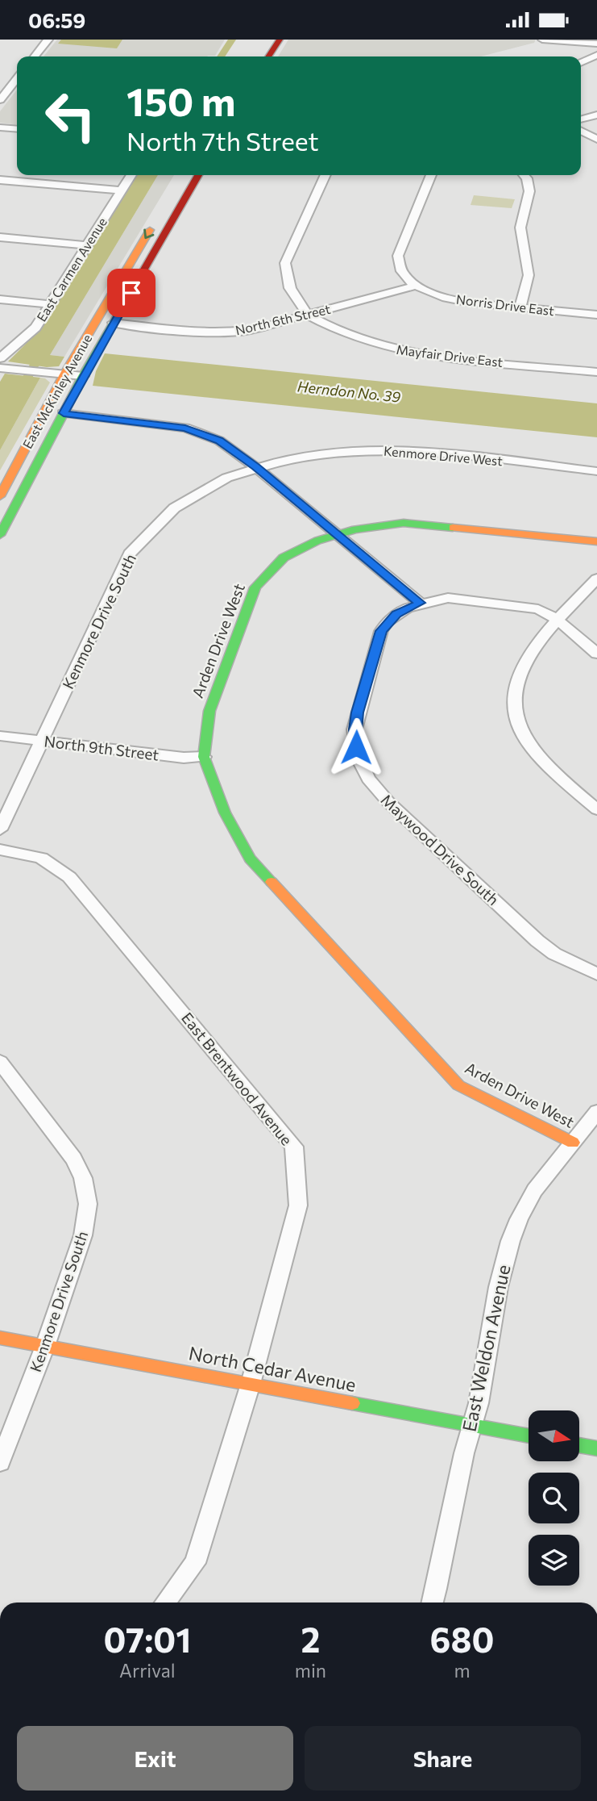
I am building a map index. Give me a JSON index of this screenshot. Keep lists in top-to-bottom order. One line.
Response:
{"streets":{"main road":["East McKinley Avenue","Arden Drive West","North Cedar Avenue"],"street":["East Carmen Avenue","Norris Drive East","North 6th Street","Mayfair Drive East","Kenmore Drive West","Kenmore Drive South","North 9th Street","Maywood Drive South","East Brentwood Avenue","East Weldon Avenue"]},"crossings":[["Norris Drive East","North 6th Street"],["North 6th Street","Mayfair Drive East"],["North 6th Street","East McKinley Avenue"],["Kenmore Drive West","Kenmore Drive South"],["Kenmore Drive South","North 9th Street"],["Kenmore Drive South","North Cedar Avenue"],["Arden Drive West","North 9th Street"],["Arden Drive West","East Weldon Avenue"],["East Brentwood Avenue","North Cedar Avenue"],["East Weldon Avenue","North Cedar Avenue"]],"water":["Herndon No. 39"],"north":"right","page":{"status":"06:59","turn":["150 m","North 7th Street"],"eta":["07:01","Arrival","2","min","680","m"],"buttons":["Exit","Share"]}}
